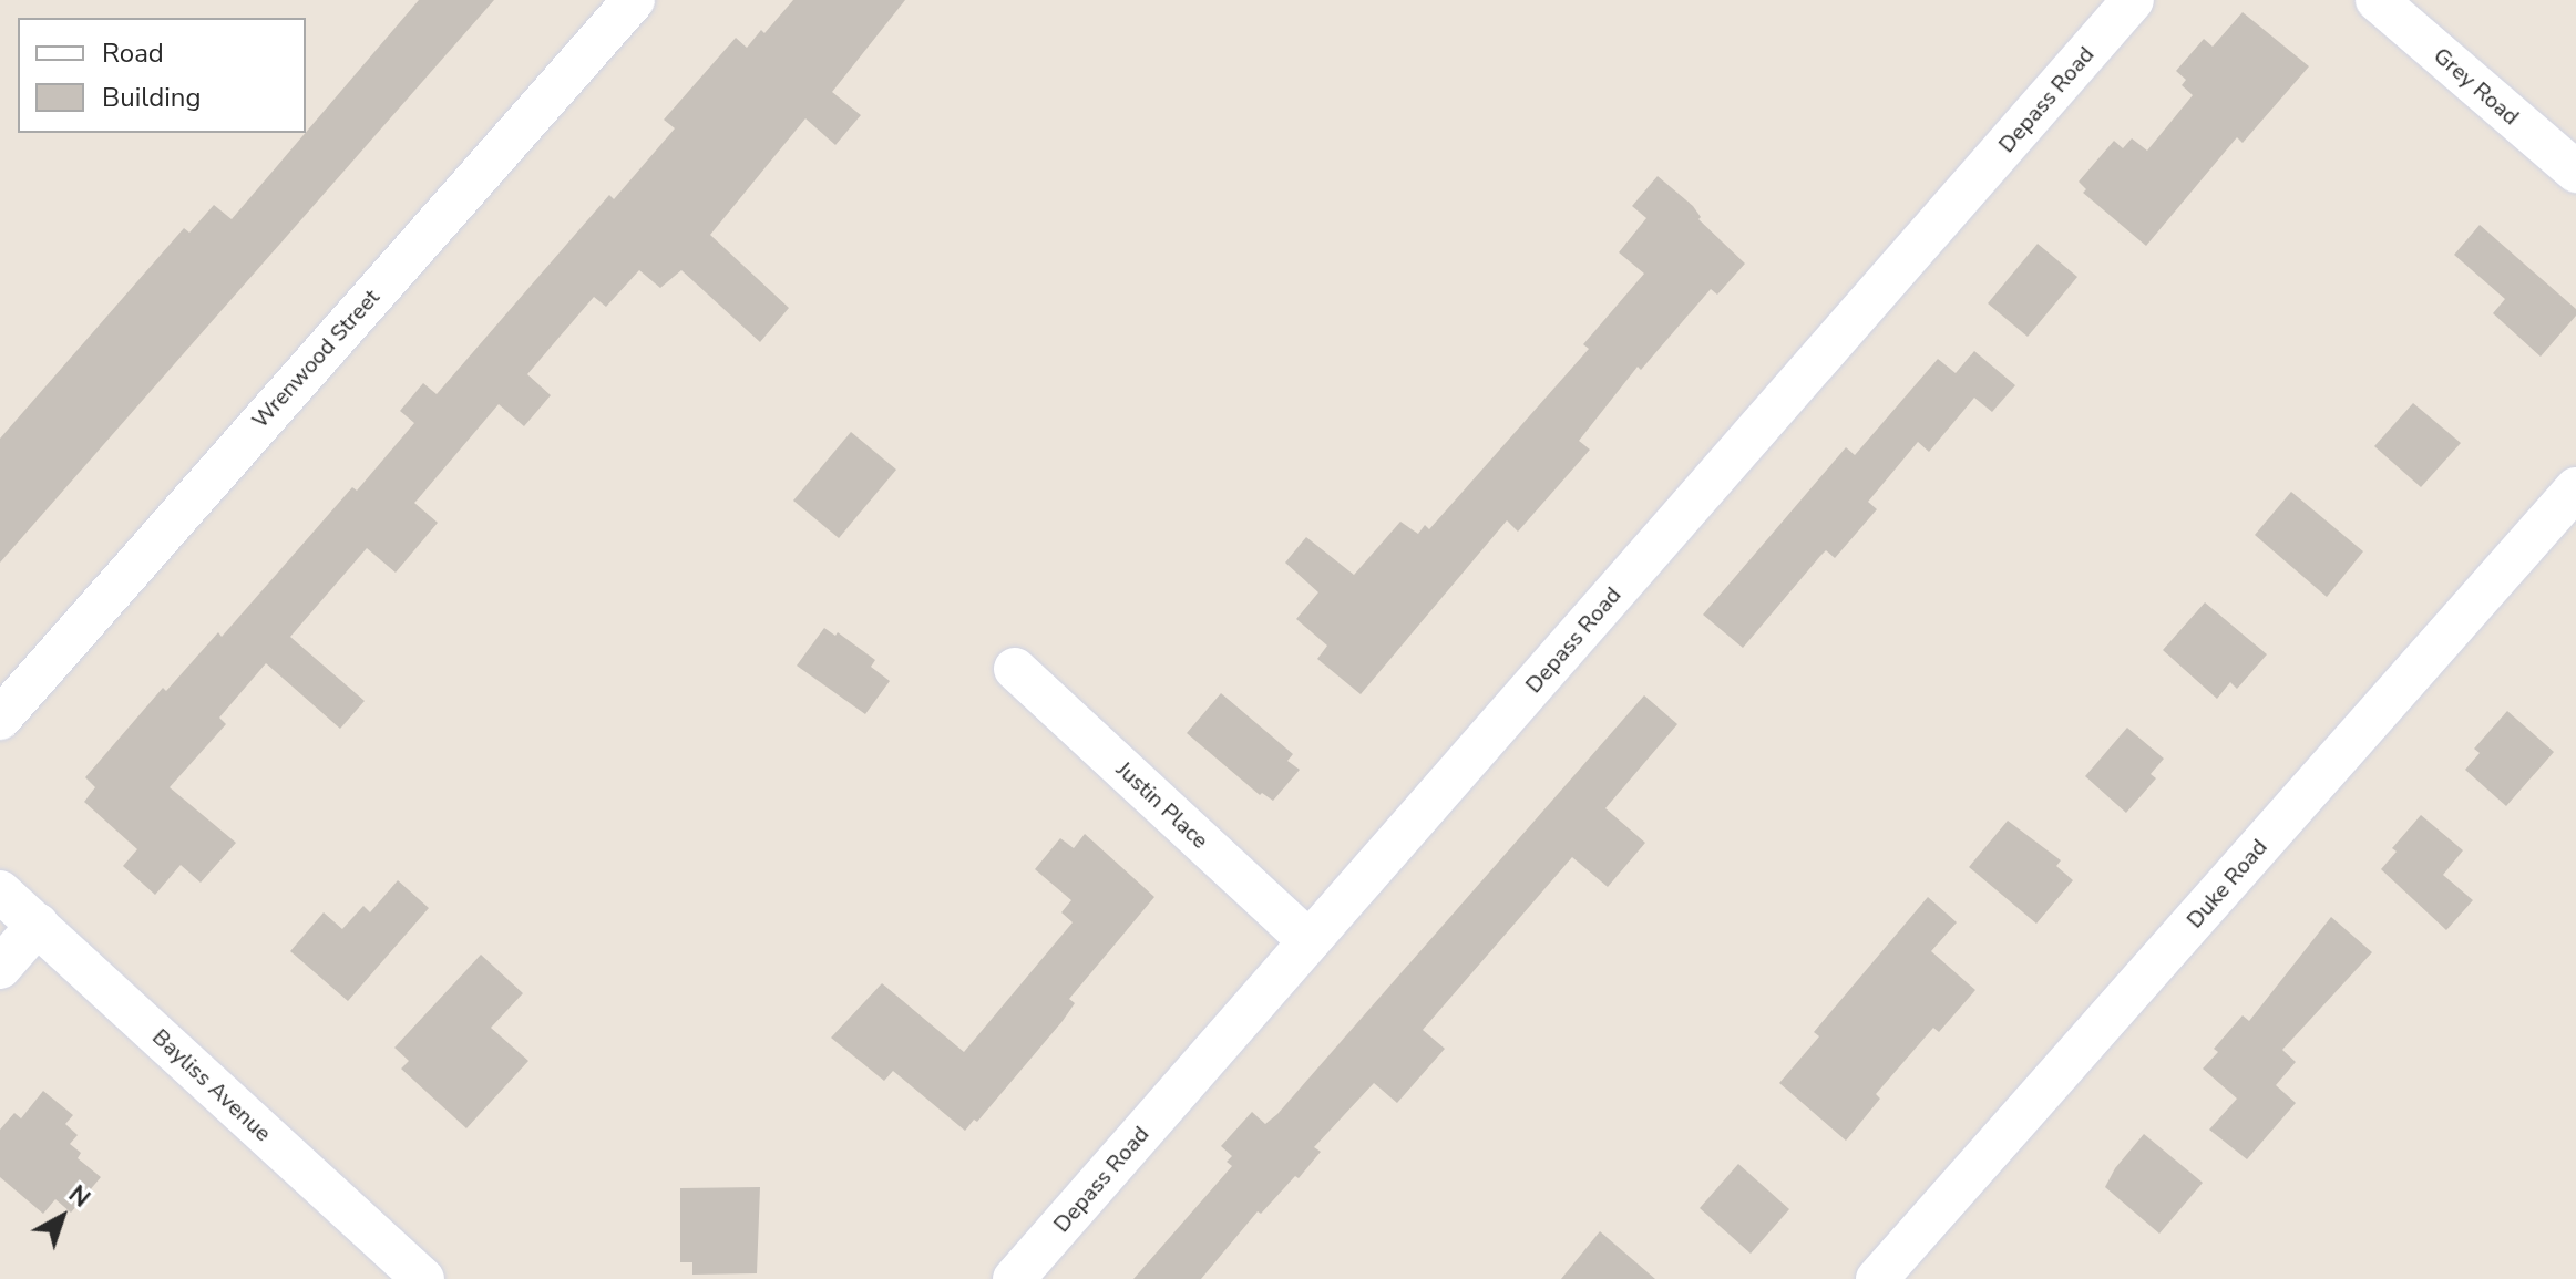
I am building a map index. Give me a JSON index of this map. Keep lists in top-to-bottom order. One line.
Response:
{"streets":{"street":["Grey Road","Depass Road","Wrenwood Street","Justin Place","Duke Road","Bayliss Avenue"]},"crossings":[["Depass Road","Justin Place"]],"legend":["Road","Building"],"north":"top right"}
